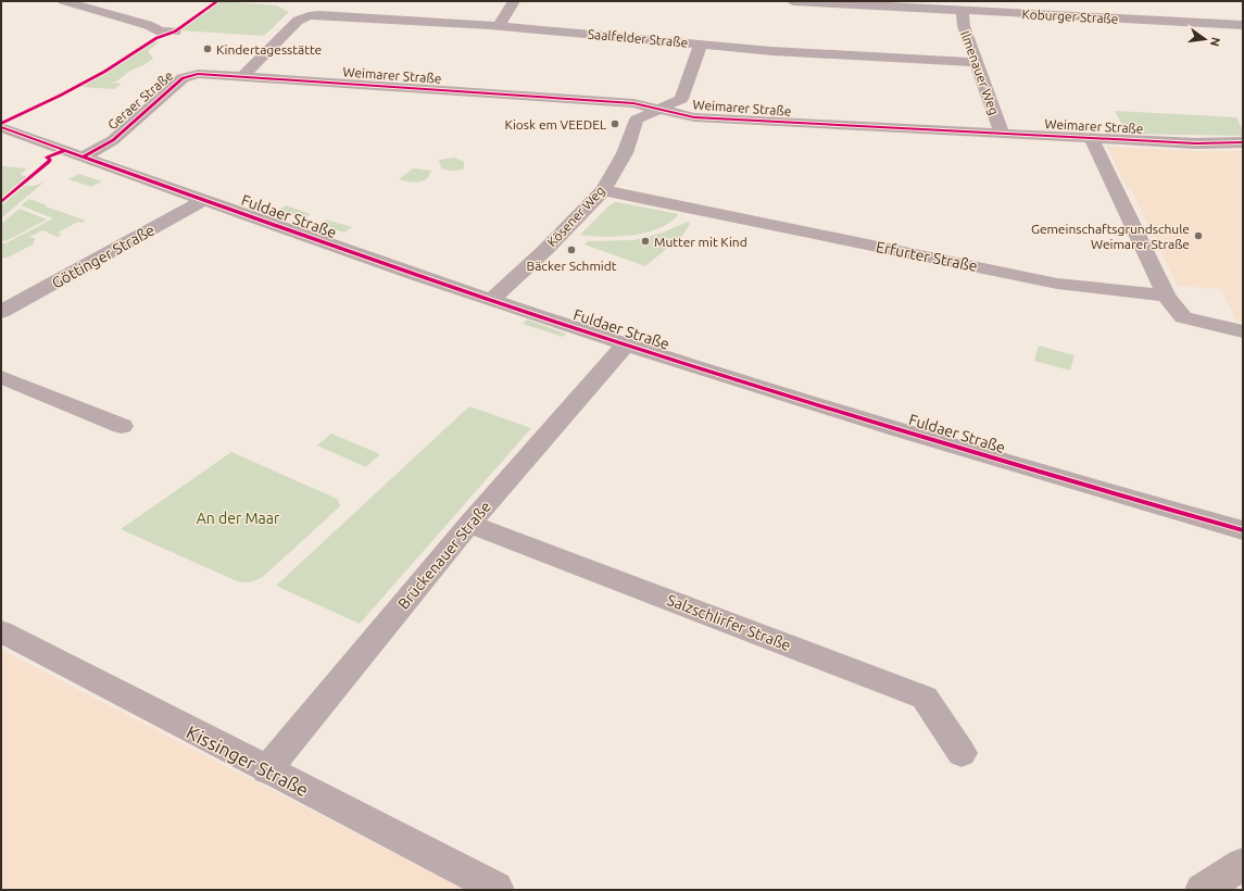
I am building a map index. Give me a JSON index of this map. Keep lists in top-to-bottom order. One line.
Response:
{"streets":{"street":["Koburger Straße","Saalfelder Straße","Ilmenauer Weg","Weimarer Straße","Geraer Straße","Fuldaer Straße","Kösener Weg","Göttinger Straße","Erfurter Straße","Brückenauer Straße","Salzschlirfer Straße","Kissinger Straße"]},"crossings":[["Koburger Straße","Ilmenauer Weg"],["Saalfelder Straße","Ilmenauer Weg"],["Saalfelder Straße","Weimarer Straße"],["Saalfelder Straße","Geraer Straße"],["Saalfelder Straße","Kösener Weg"],["Ilmenauer Weg","Weimarer Straße"],["Weimarer Straße","Geraer Straße"],["Weimarer Straße","Kösener Weg"],["Geraer Straße","Fuldaer Straße"],["Fuldaer Straße","Kösener Weg"],["Fuldaer Straße","Göttinger Straße"],["Fuldaer Straße","Brückenauer Straße"],["Kösener Weg","Erfurter Straße"],["Brückenauer Straße","Salzschlirfer Straße"],["Brückenauer Straße","Kissinger Straße"]],"parks":["An der Maar"],"places":["Kindertagesstätte","Kiosk em VEEDEL","Gemeinschaftsgrundschule Weimarer Straße","Mutter mit Kind","Bäcker Schmidt"],"north":"right"}
